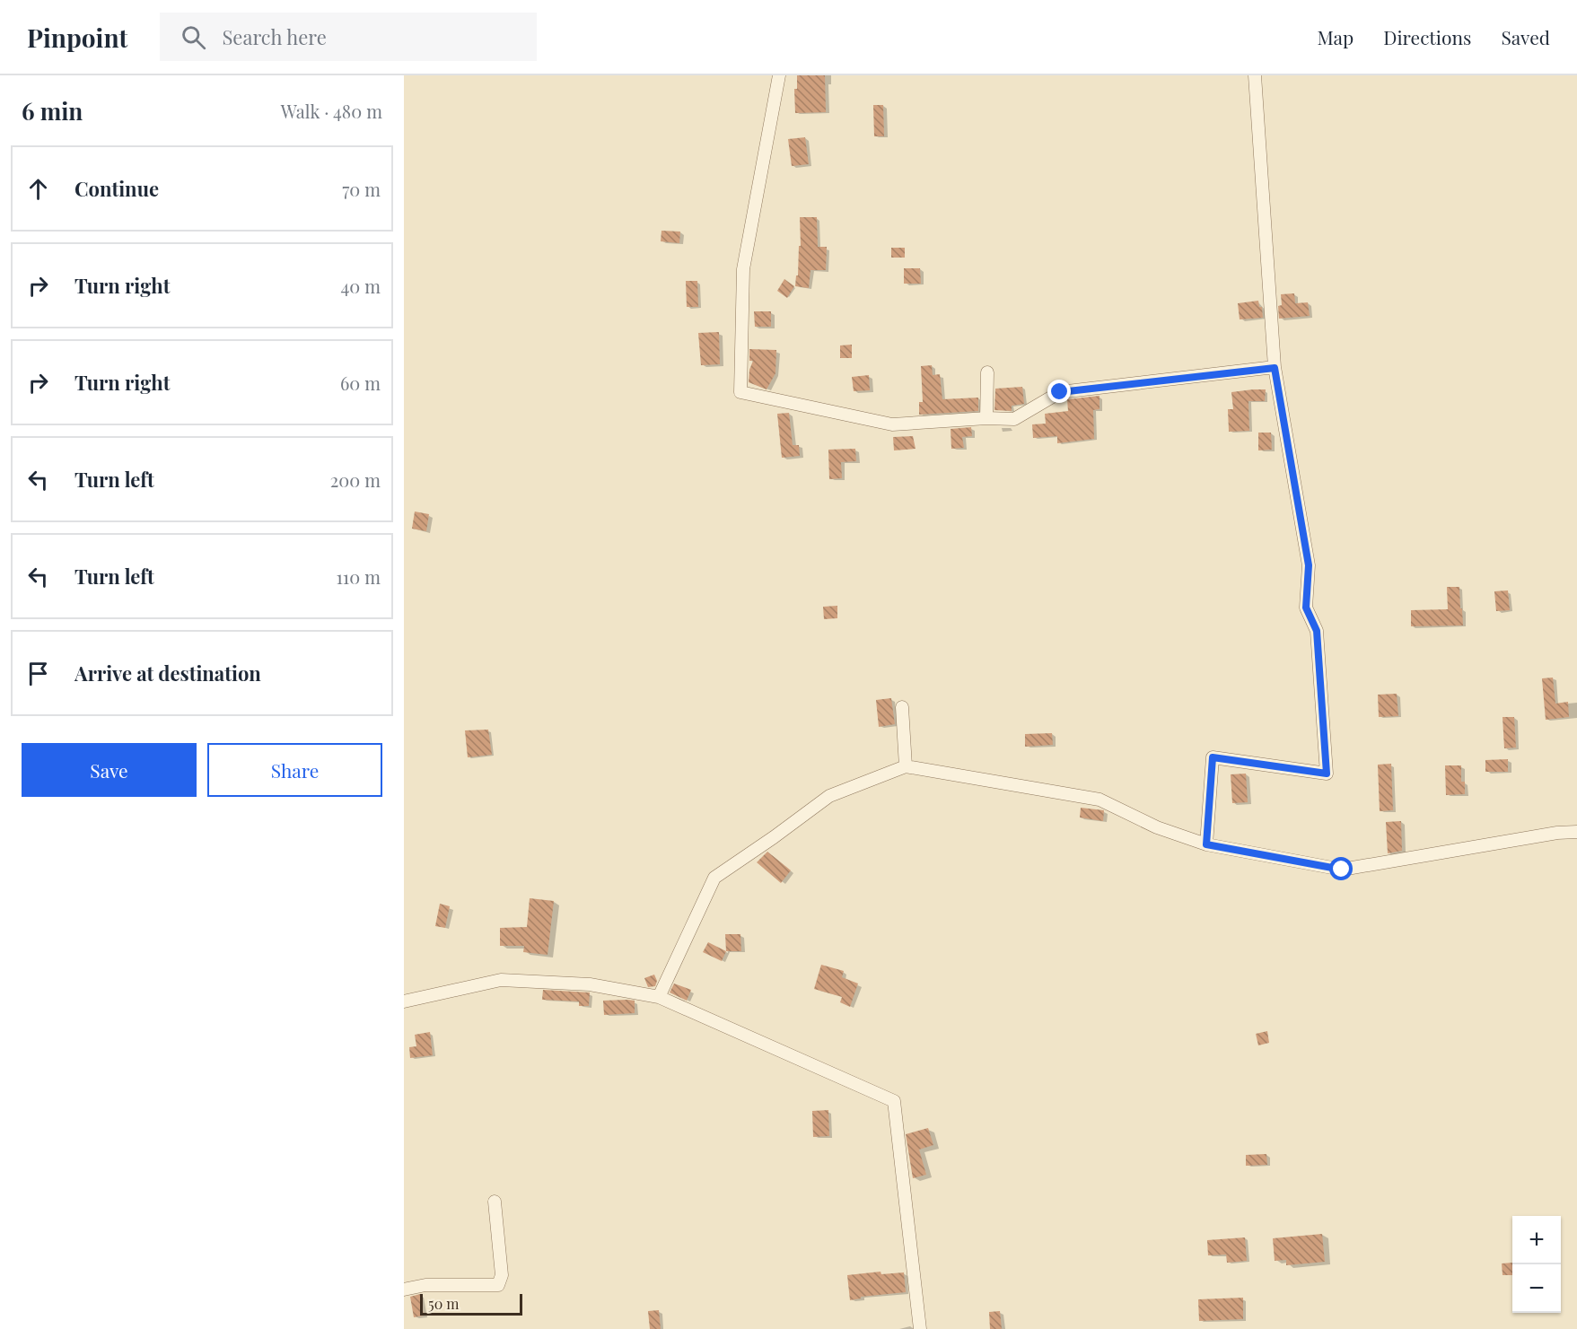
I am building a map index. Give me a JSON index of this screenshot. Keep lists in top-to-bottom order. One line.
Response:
{"scale_bar":"50 m","page":{"header":"Pinpoint","search":"Search here","nav":["Map","Directions","Saved"],"heading":["6 min","Walk · 480 m"],"list":[["Continue","70 m"],["Turn right","40 m"],["Turn right","60 m"],["Turn left","200 m"],["Turn left","110 m"],"Arrive at destination"],"buttons":["Save","Share"],"map_buttons":["+","−"],"scale":"50 m"}}
